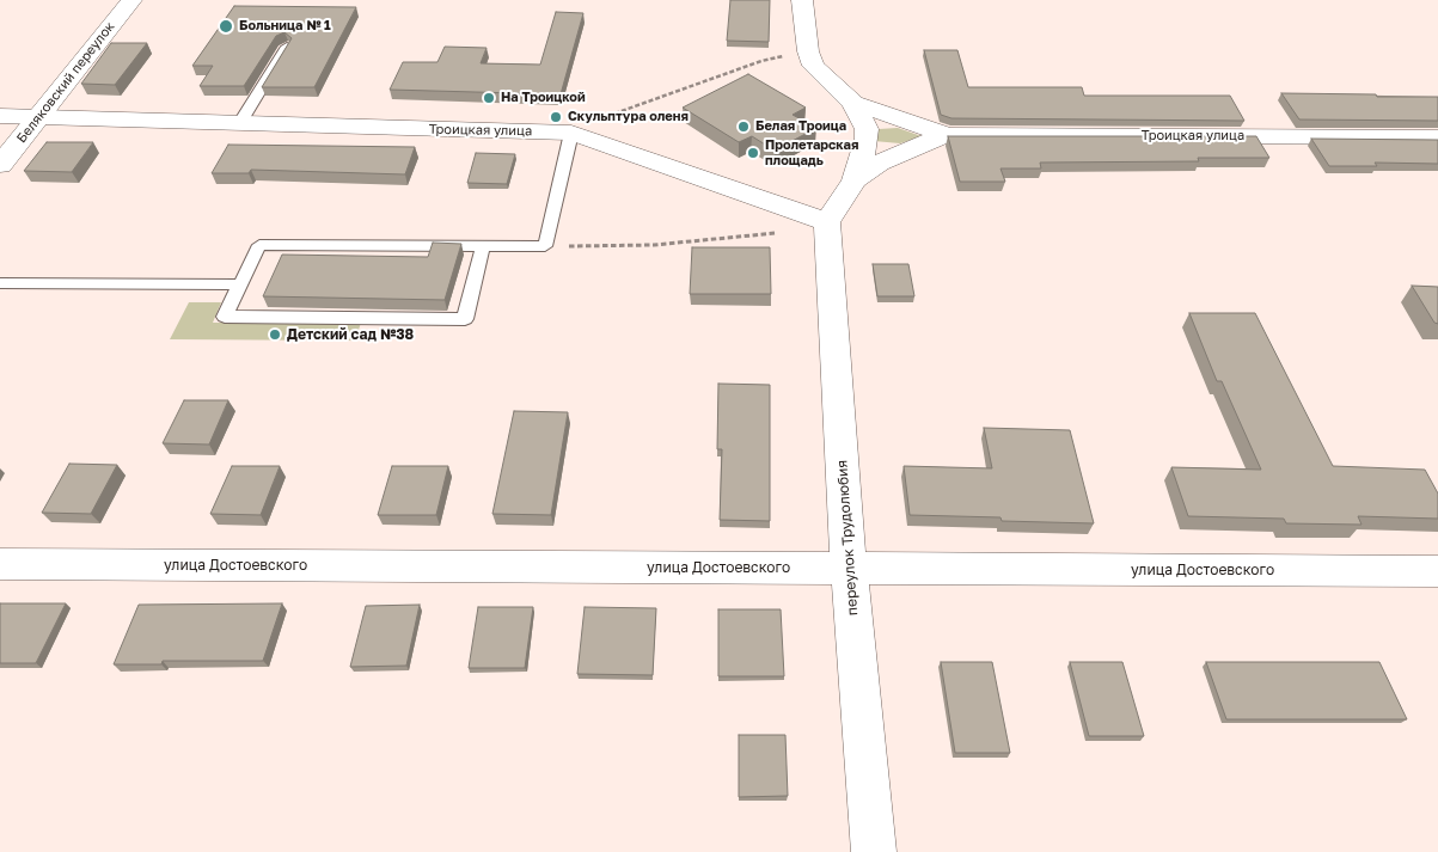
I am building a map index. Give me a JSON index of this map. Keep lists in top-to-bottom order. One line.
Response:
{"streets":{"street":["Беляковский переулок","Троицкая улица","переулок Трудолюбия","улица Достоевского"]},"crossings":[["Беляковский переулок","Троицкая улица"],["Троицкая улица","переулок Трудолюбия"],["переулок Трудолюбия","улица Достоевского"]],"places":["Больница № 1","На Троицкой","Скульптура оленя","Белая Троица","Пролетарская площадь","Детский сад №38"]}
